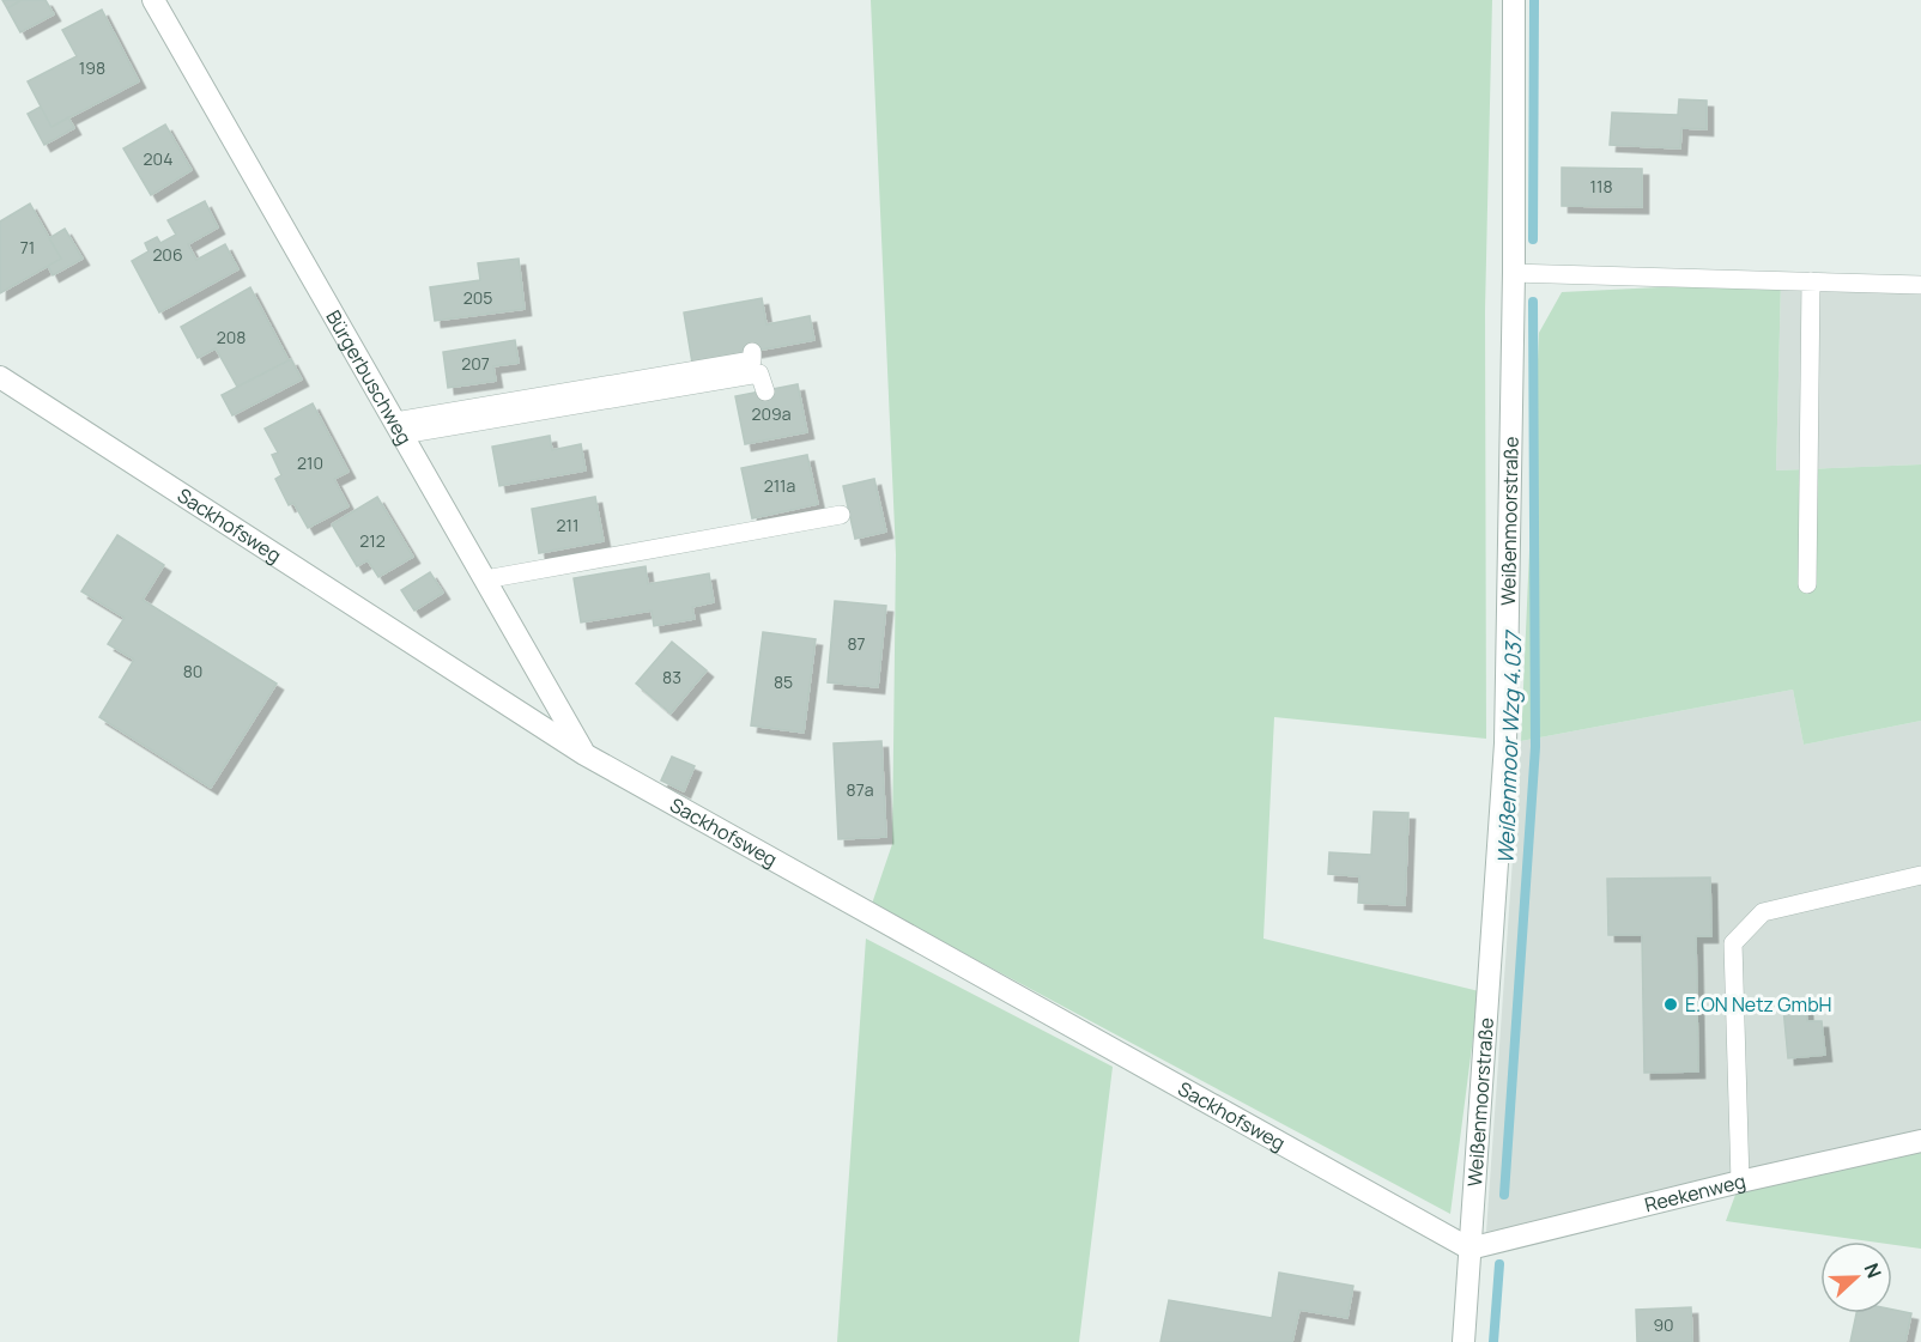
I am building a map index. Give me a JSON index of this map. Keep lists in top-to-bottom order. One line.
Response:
{"streets":{"street":["Bürgerbuschweg","Weißenmoorstraße","Sackhofsweg","Reekenweg"]},"crossings":[["Bürgerbuschweg","Sackhofsweg"],["Weißenmoorstraße","Sackhofsweg"],["Weißenmoorstraße","Reekenweg"],["Sackhofsweg","Reekenweg"]],"water":["Weißenmoor Wzg 4.037"],"places":["E.ON Netz GmbH"],"house_numbers":["198","204","118","71","206","205","208","207","209a","210","211a","211","212","87","80","83","85","87a","90"],"north":"right"}
